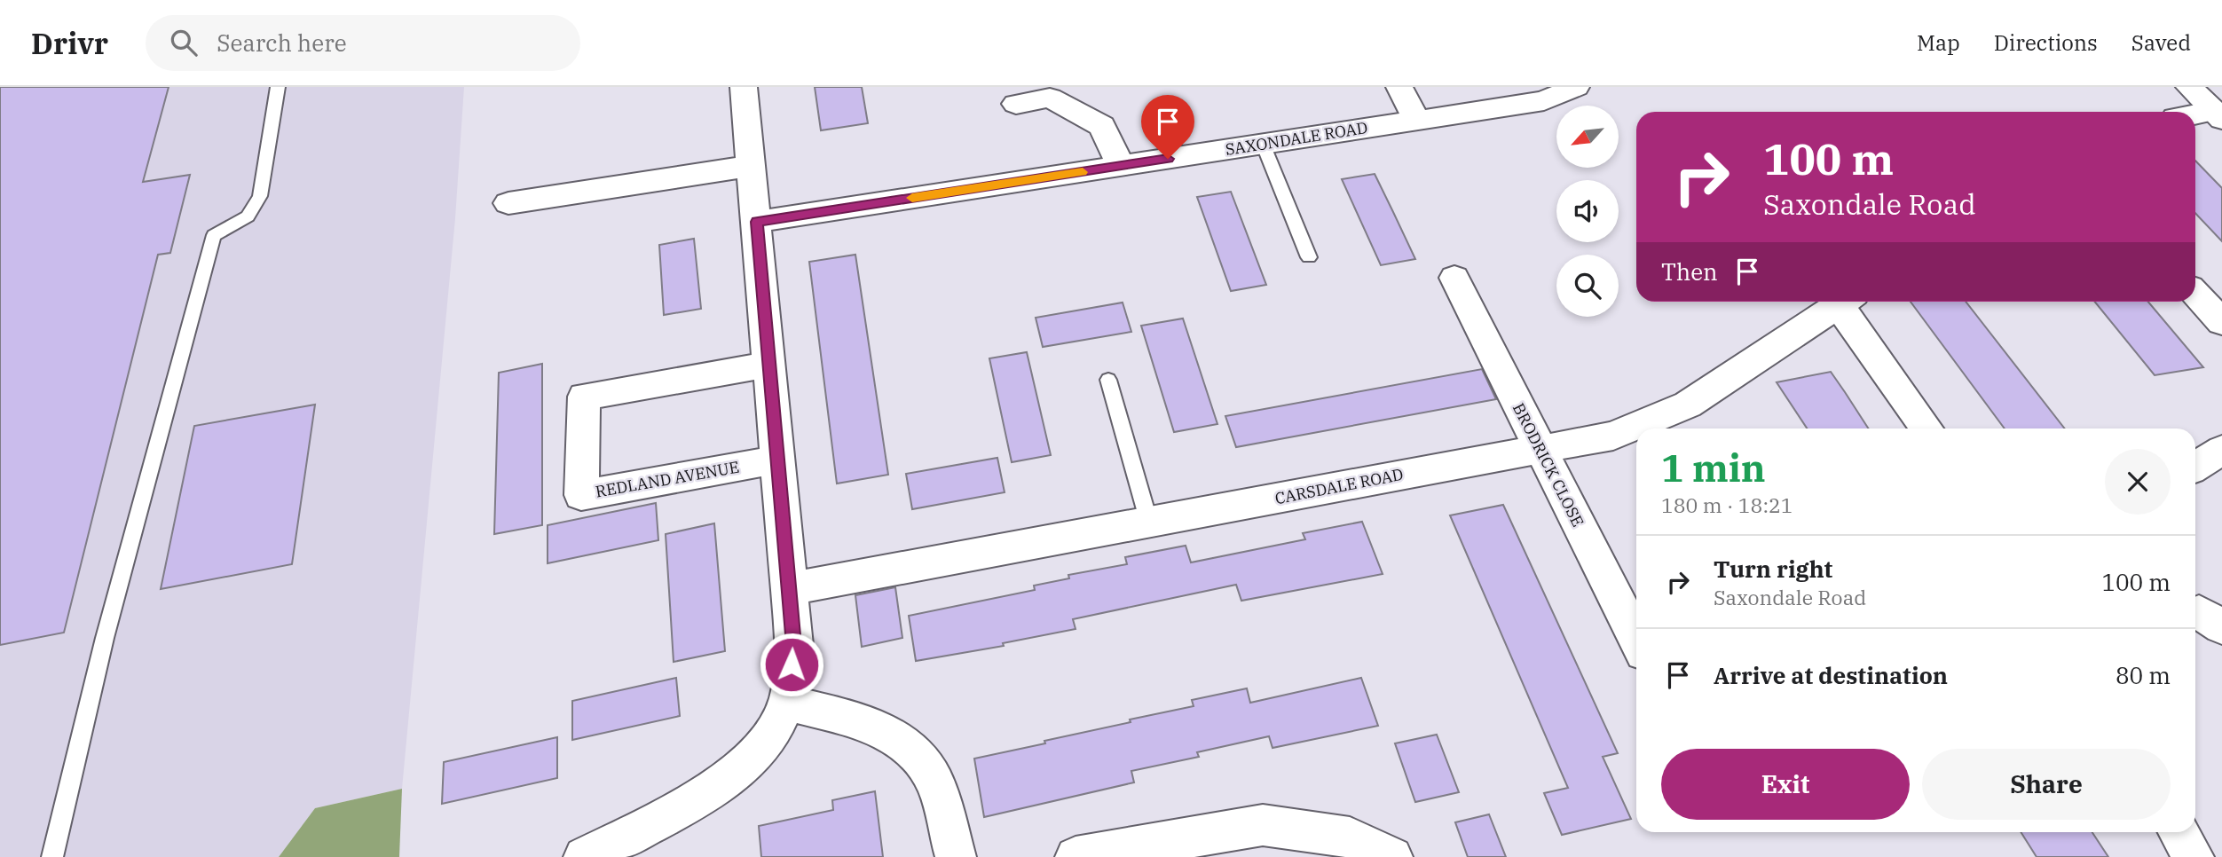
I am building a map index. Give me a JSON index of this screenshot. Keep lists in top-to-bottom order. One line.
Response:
{"streets":{"street":["SAXONDALE ROAD","BRODRICK CLOSE","REDLAND AVENUE","CARSDALE ROAD"]},"crossings":[["BRODRICK CLOSE","CARSDALE ROAD"]],"north":"bottom left","page":{"header":"Drivr","search":"Search here","nav":["Map","Directions","Saved"],"turn":["100 m","Saxondale Road"],"then":"Then","heading":["1 min","180 m · 18:21"],"list":[{"name":"Turn right","note":"Saxondale Road","value":"100 m"},{"name":"Arrive at destination","value":"80 m"}],"buttons":["Exit","Share"]}}
